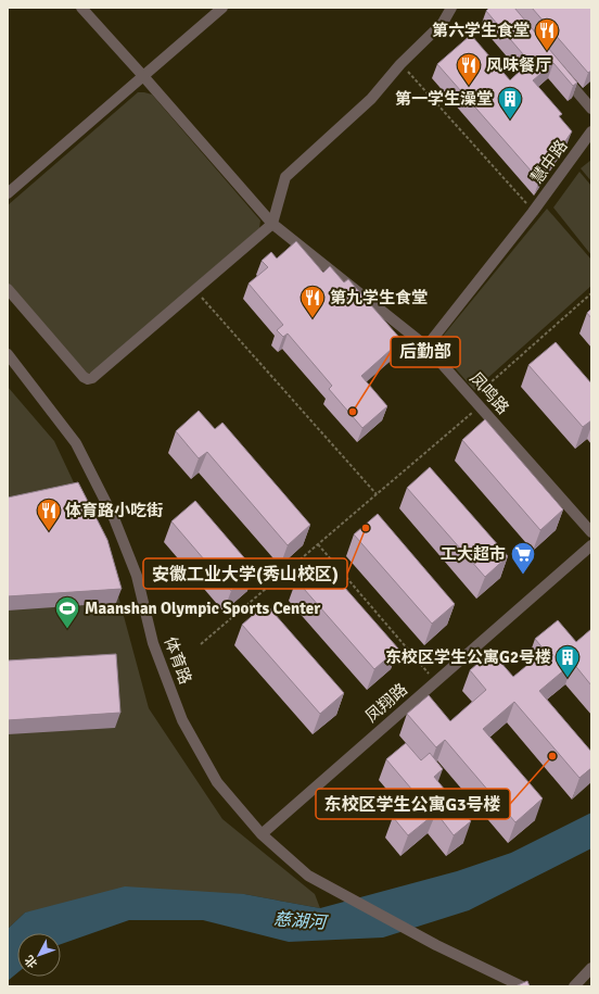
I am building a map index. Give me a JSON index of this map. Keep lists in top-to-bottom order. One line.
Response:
{"streets":{"street":["慧中路","凤鸣路","体育路","凤翔路"]},"crossings":[["体育路","凤翔路"]],"water":["慈湖河"],"places":{"restaurant":["第六学生食堂","风味餐厅","第九学生食堂","体育路小吃街"],"building":["第一学生澡堂","东校区学生公寓G2号楼"],"other":["后勤部","安徽工业大学(秀山校区)","东校区学生公寓G3号楼"],"supermarket":["工大超市"],"sports":["Maanshan Olympic Sports Center"]},"north":"bottom left"}
